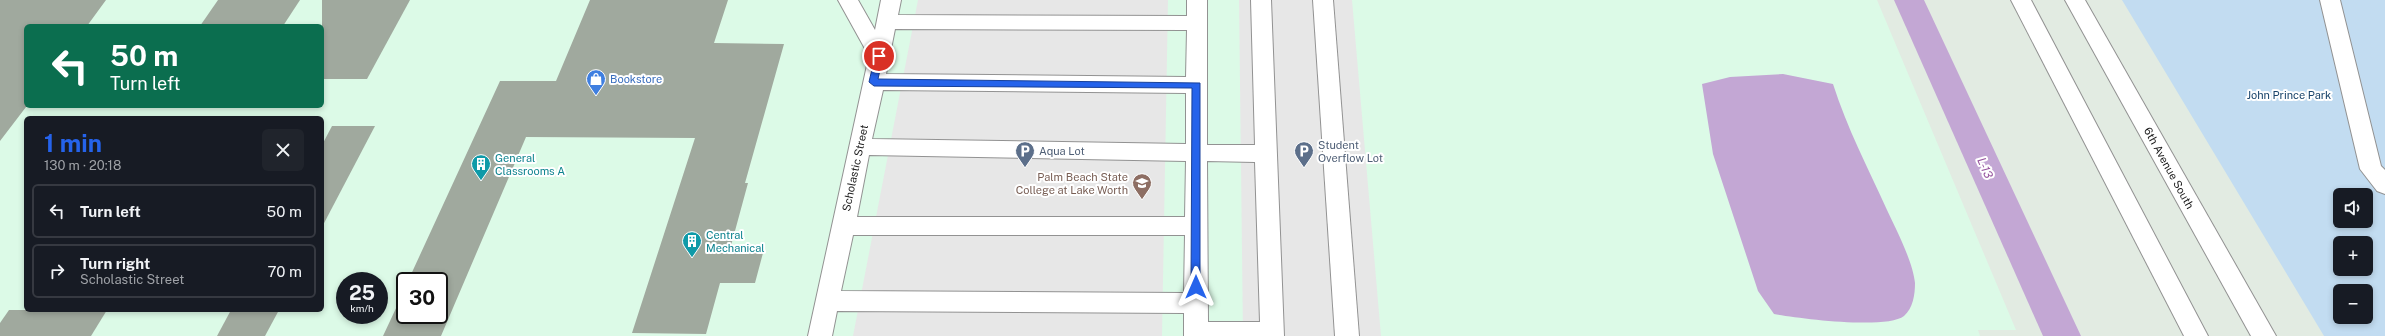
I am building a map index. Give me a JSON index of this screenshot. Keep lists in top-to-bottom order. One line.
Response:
{"streets":{"street":["Scholastic Street","6th Avenue South"]},"water":["L-13"],"parks":["John Prince Park"],"places":{"shop":["Bookstore"],"parking":["Aqua Lot","Student Overflow Lot"],"building":["General Classrooms A","Central Mechanical"],"school or university":["Palm Beach State College at Lake Worth"]},"page":{"turn":["50 m","Turn left"],"heading":["1 min","130 m · 20:18"],"list":[{"name":"Turn left","value":"50 m"},{"name":"Turn right","note":"Scholastic Street","value":"70 m"}],"map_buttons":["+","−"],"speed":"25 km/h","limit":"30"}}
